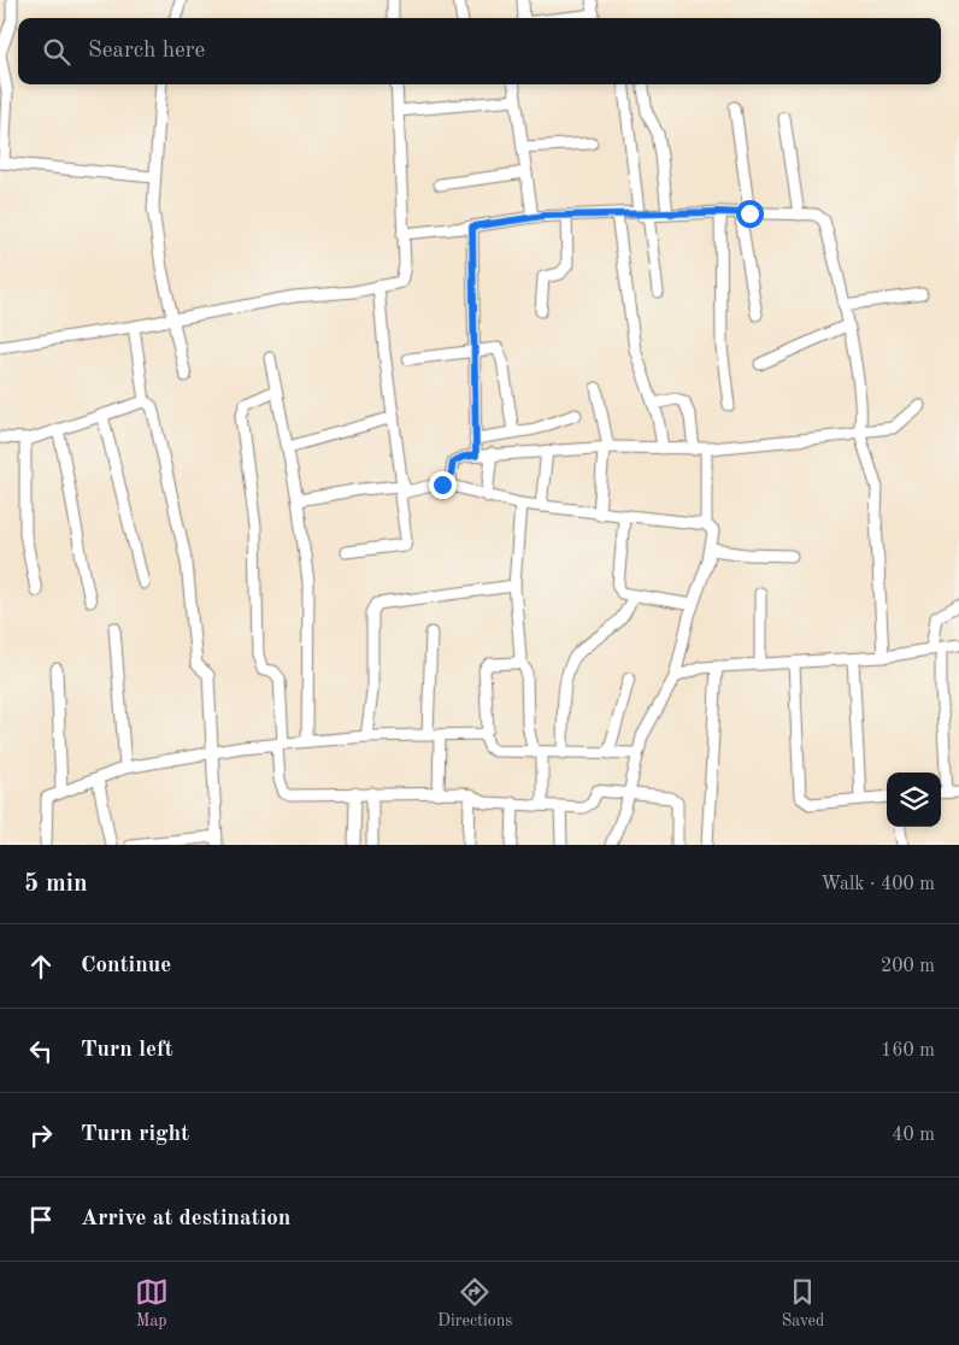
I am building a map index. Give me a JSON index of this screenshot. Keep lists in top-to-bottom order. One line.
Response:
{"page":{"search":"Search here","heading":["5 min","Walk · 400 m"],"list":[["Continue","200 m"],["Turn left","160 m"],["Turn right","40 m"],"Arrive at destination"],"nav":["Map","Directions","Saved"]}}
